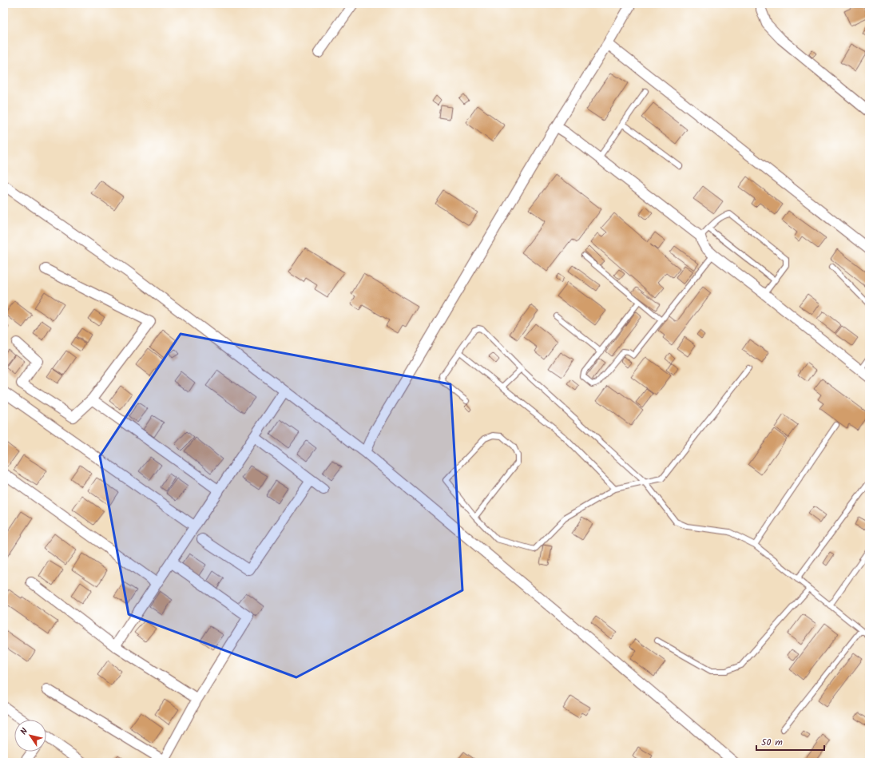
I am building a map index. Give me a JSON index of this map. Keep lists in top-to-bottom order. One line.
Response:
{"scale_bar":"50 m","north":"top left"}
